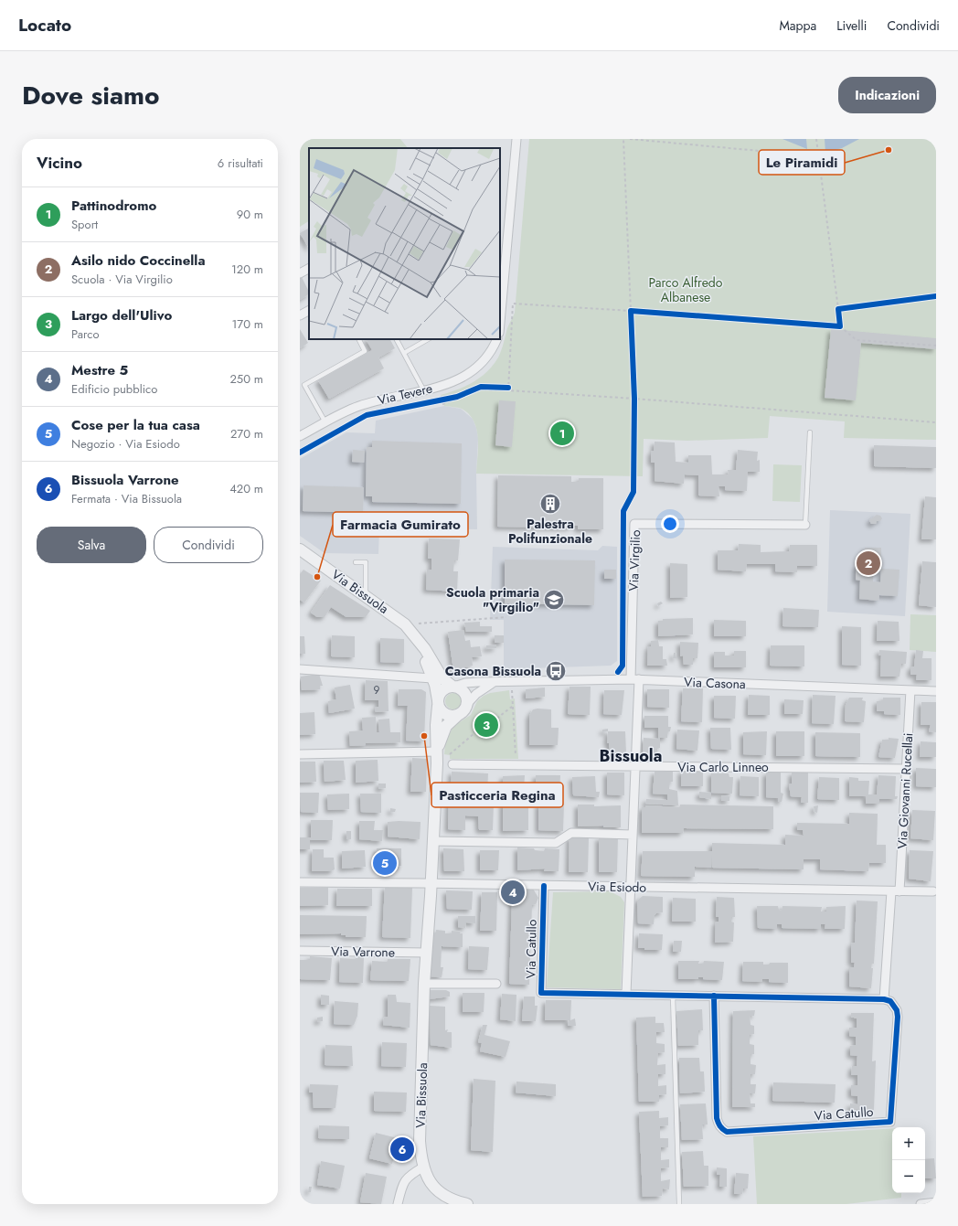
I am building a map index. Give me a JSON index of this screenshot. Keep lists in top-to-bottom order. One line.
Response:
{"streets":{"street":["Via Tevere","Via Virgilio","Via Bissuola","Via Casona","Via Carlo Linneo","Via Giovanni Rucellai","Via Esiodo","Via Catullo","Via Varrone"]},"crossings":[["Via Virgilio","Via Casona"],["Via Bissuola","Via Casona"],["Via Bissuola","Via Esiodo"],["Via Bissuola","Via Varrone"],["Via Casona","Via Giovanni Rucellai"],["Via Carlo Linneo","Via Giovanni Rucellai"],["Via Giovanni Rucellai","Via Esiodo"],["Via Giovanni Rucellai","Via Catullo"],["Via Esiodo","Via Catullo"]],"districts":["Bissuola"],"parks":["Parco Alfredo Albanese"],"places":{"other":["Le Piramidi","Farmacia Gumirato","Pasticceria Regina"],"building":["Palestra Polifunzionale"],"school or university":["Scuola primaria \"Virgilio\""],"bus stop":["Casona Bissuola"]},"house_numbers":["9"],"page":{"header":"Locato","nav":["Mappa","Livelli","Condividi"],"title":"Dove siamo","buttons":["Indicazioni",["Salva","Condividi"]],"heading":["Vicino","6 risultati"],"list":[{"mark":"1","name":"Pattinodromo","note":"Sport","value":"90 m"},{"mark":"2","name":"Asilo nido Coccinella","note":"Scuola · Via Virgilio","value":"120 m"},{"mark":"3","name":"Largo dell'Ulivo","note":"Parco","value":"170 m"},{"mark":"4","name":"Mestre 5","note":"Edificio pubblico","value":"250 m"},{"mark":"5","name":"Cose per la tua casa","note":"Negozio · Via Esiodo","value":"270 m"},{"mark":"6","name":"Bissuola Varrone","note":"Fermata · Via Bissuola","value":"420 m"}],"pins":["1","2","3","5","4","6"],"map_buttons":["+","−"]}}
